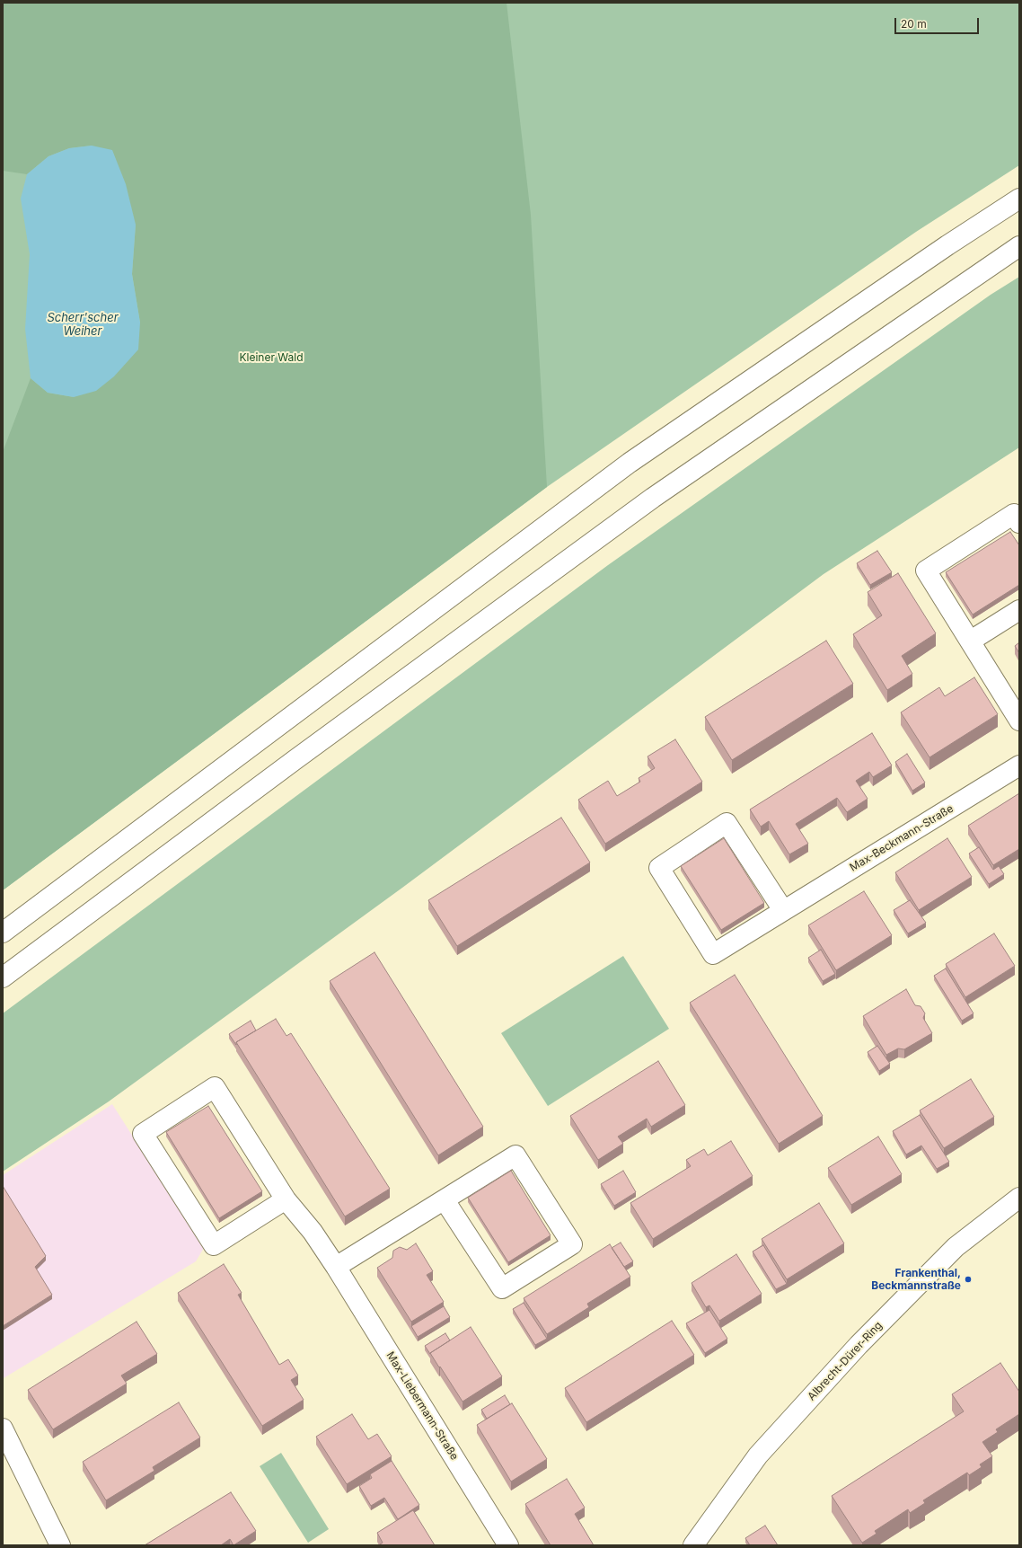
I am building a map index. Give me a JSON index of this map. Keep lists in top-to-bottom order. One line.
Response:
{"streets":{"main road":["Max-Beckmann-Straße","Albrecht-Dürer-Ring","Max-Liebermann-Straße"]},"water":["Scherr'scher Weiher"],"parks":["Kleiner Wald"],"places":["Frankenthal, Beckmannstraße"],"scale_bar":"20 m"}
